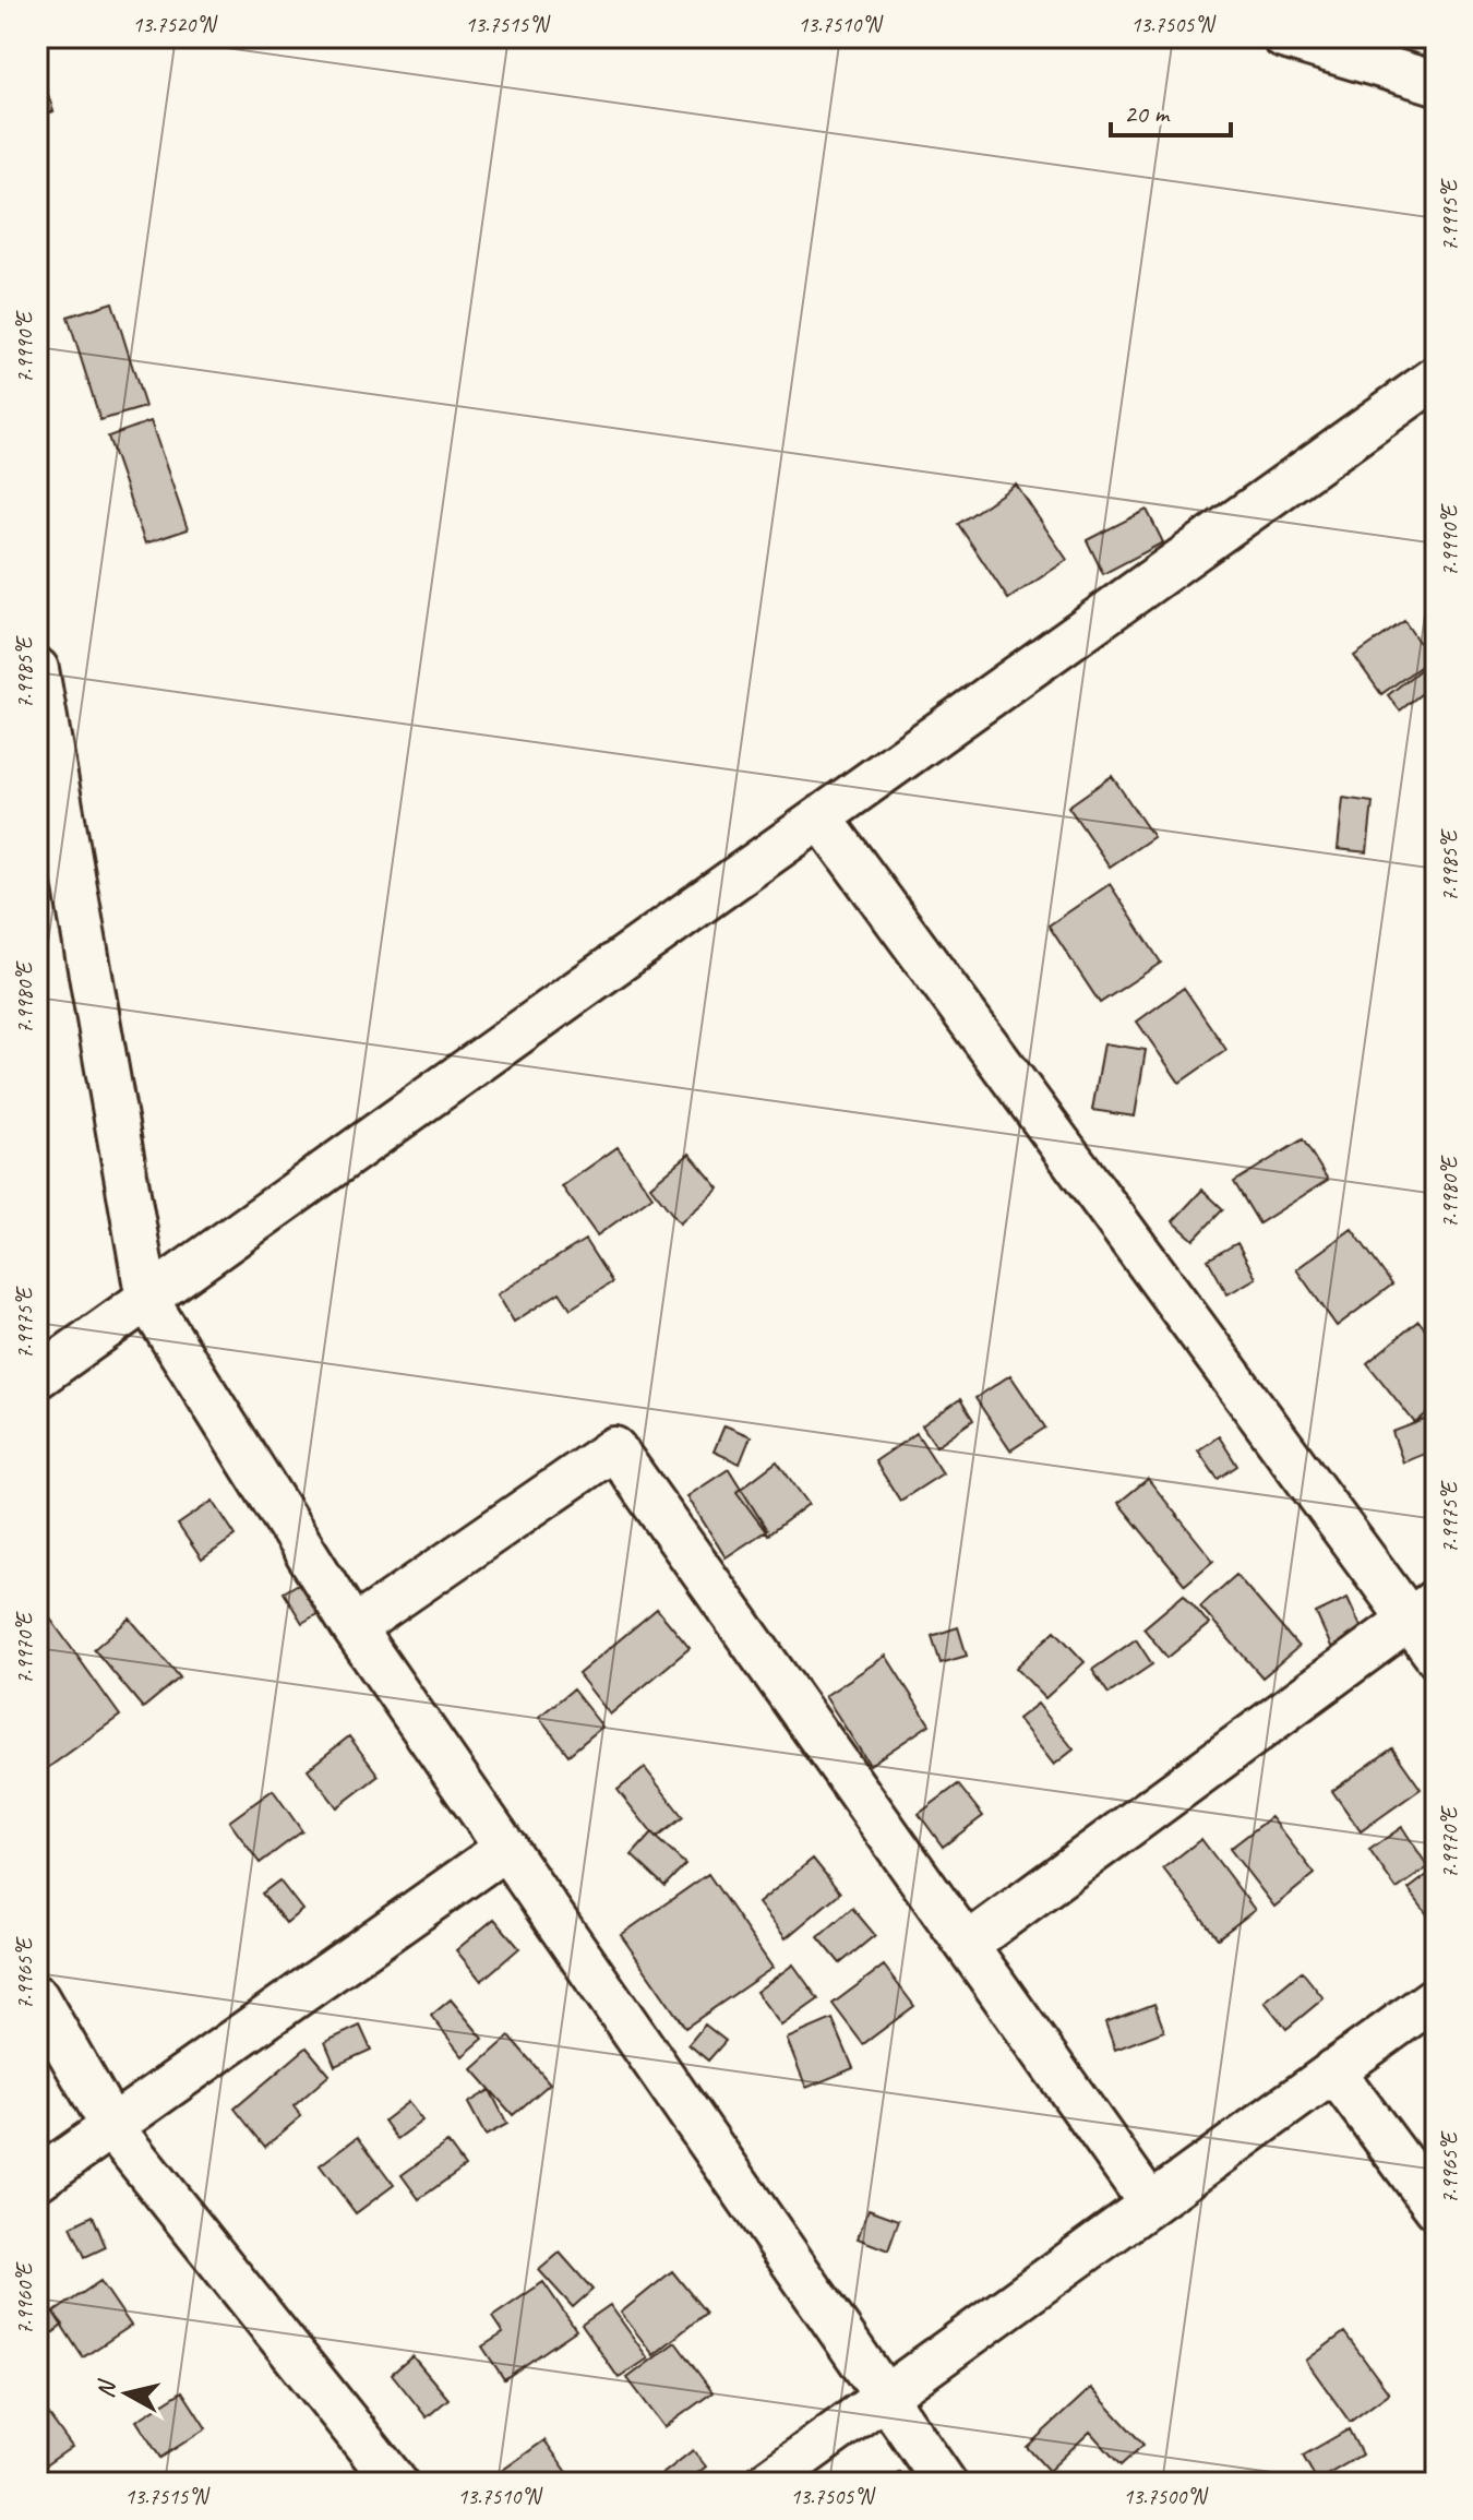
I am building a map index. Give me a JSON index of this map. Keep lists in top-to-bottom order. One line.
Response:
{"scale_bar":"20 m","north":"left","coordinates":["13.7520°N","13.7515°N","13.7510°N","13.7505°N","7.9995°E","7.9990°E","7.9985°E","7.9980°E","7.9975°E","7.9970°E","7.9965°E","7.9960°E","13.7500°N"]}
